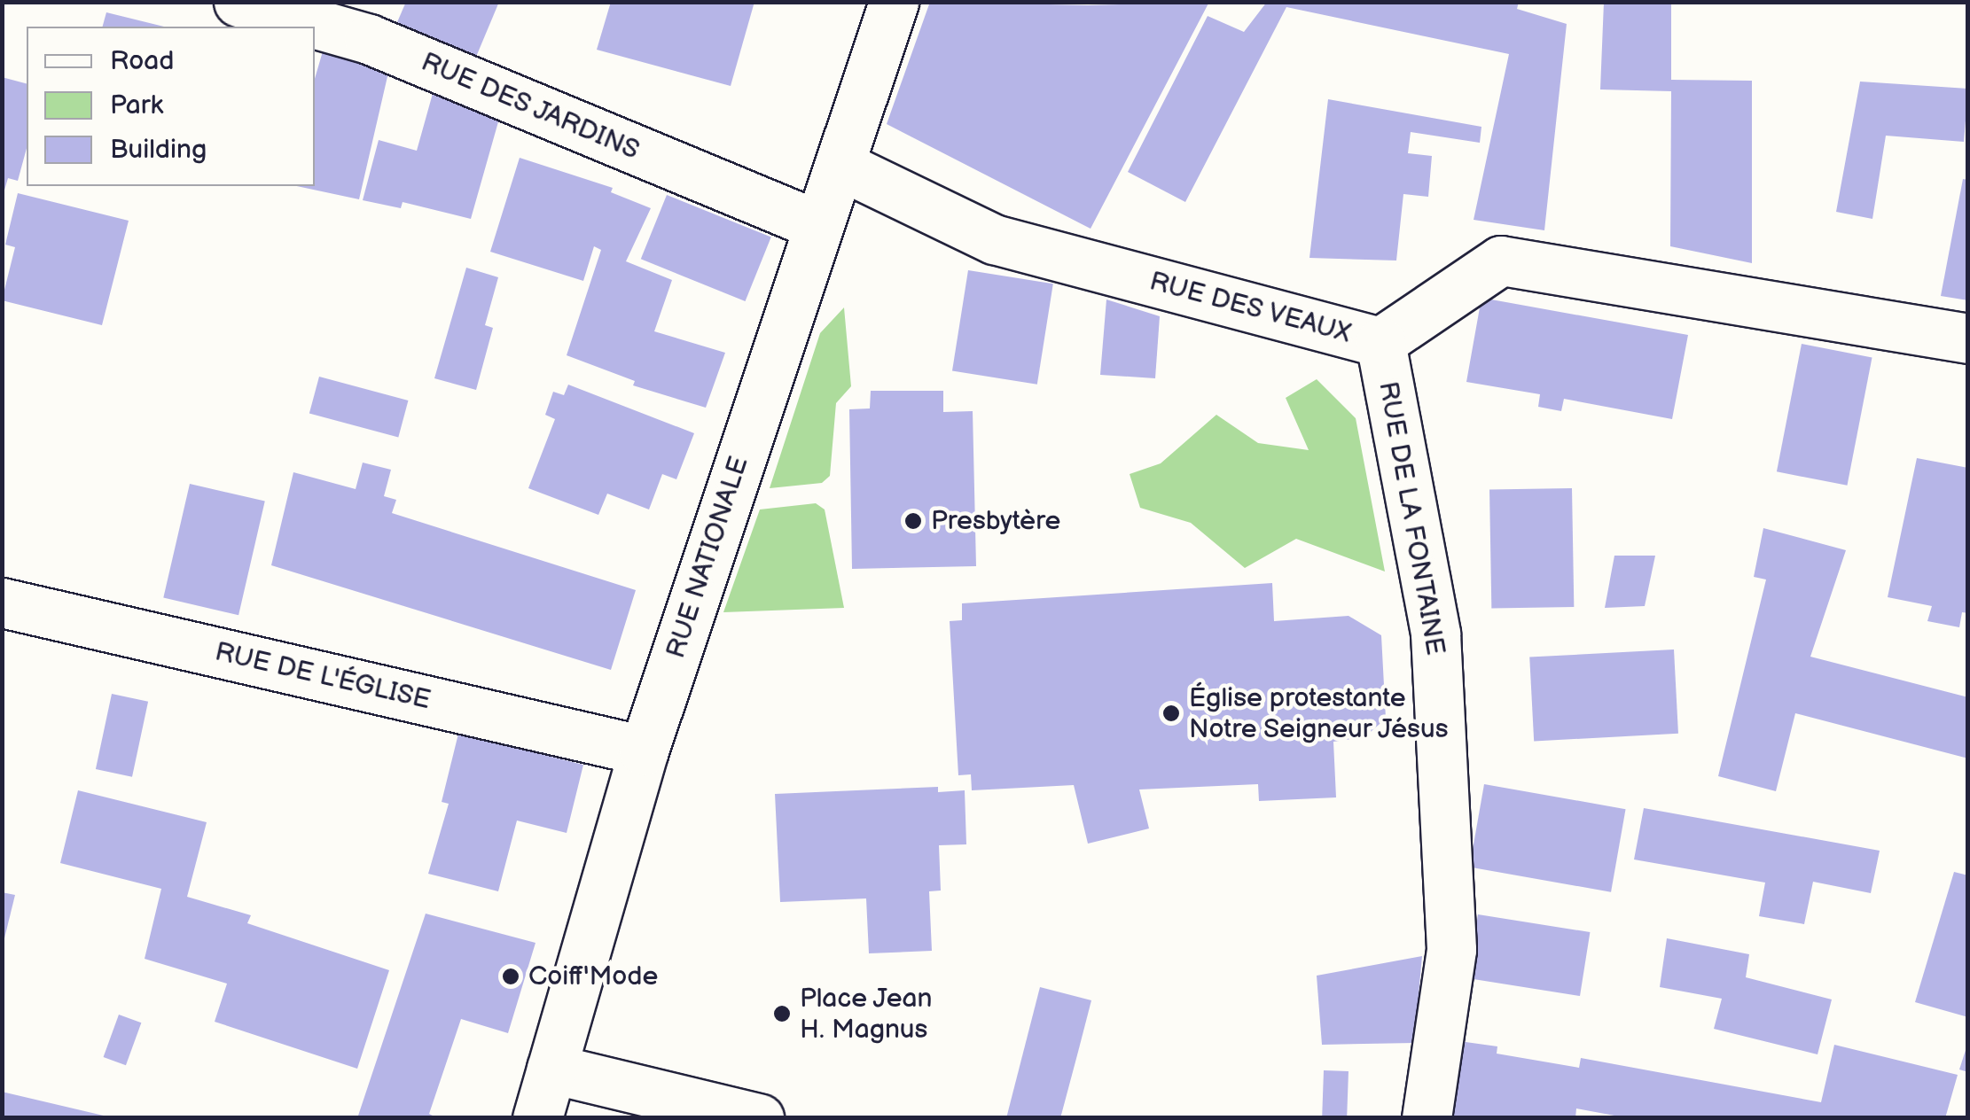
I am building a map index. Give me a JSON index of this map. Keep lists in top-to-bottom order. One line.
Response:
{"streets":{"street":["RUE DES JARDINS","RUE DES VEAUX","RUE DE LA FONTAINE","RUE NATIONALE","RUE DE L'ÉGLISE"]},"crossings":[["RUE DES JARDINS","RUE NATIONALE"],["RUE DES VEAUX","RUE DE LA FONTAINE"],["RUE DES VEAUX","RUE NATIONALE"],["RUE NATIONALE","RUE DE L'ÉGLISE"]],"places":["Presbytère","Église protestante Notre Seigneur Jésus","Coiff'Mode","Place Jean H. Magnus"],"legend":["Road","Park","Building"]}
